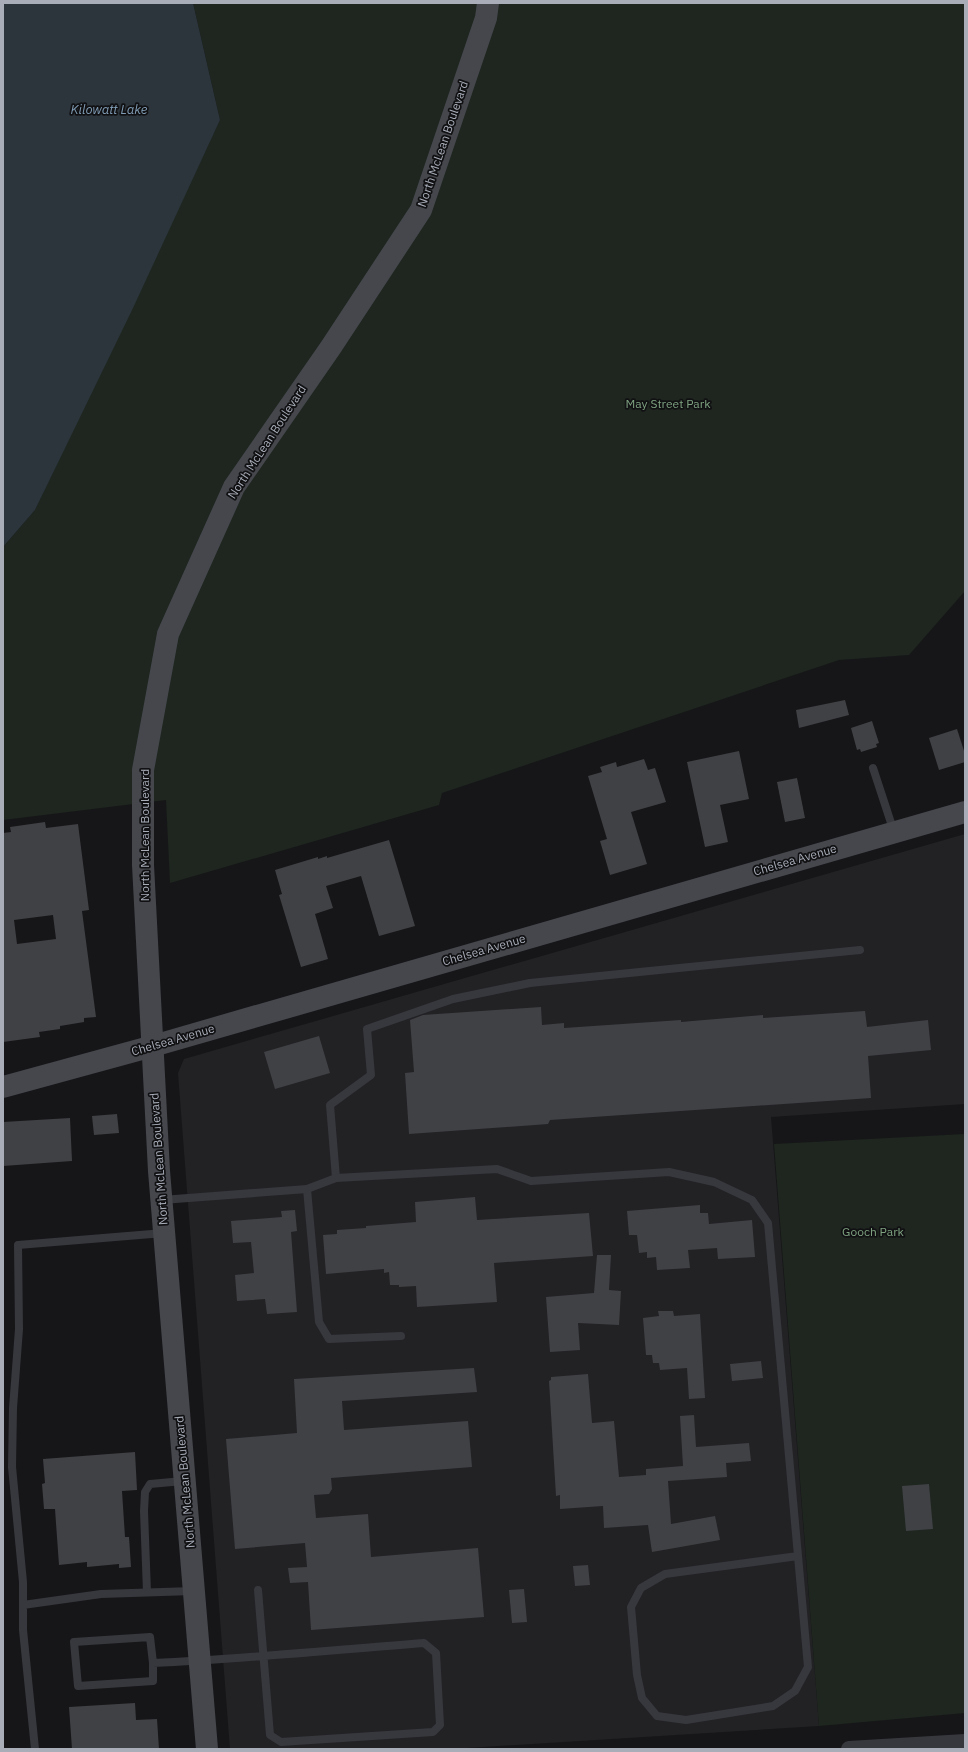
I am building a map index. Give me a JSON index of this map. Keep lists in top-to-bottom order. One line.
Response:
{"streets":{"main road":["North McLean Boulevard","Chelsea Avenue"]},"crossings":[["North McLean Boulevard","Chelsea Avenue"]],"water":["Kilowatt Lake"],"parks":["May Street Park","Gooch Park"]}
